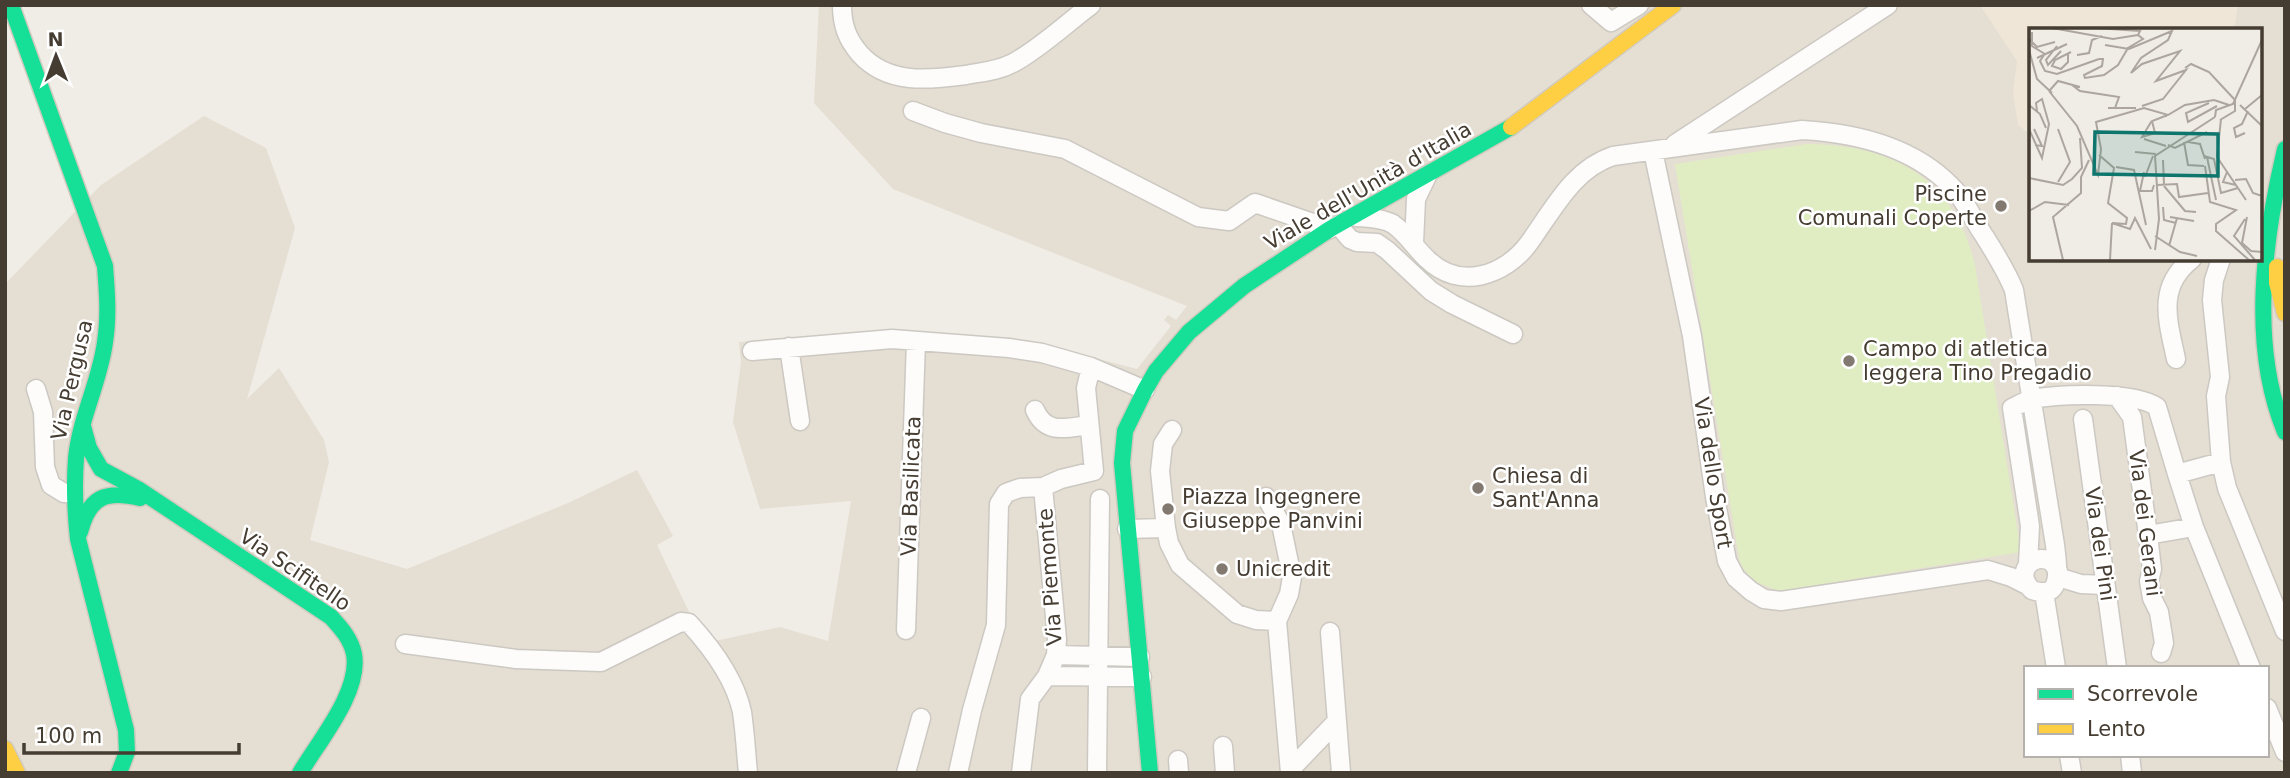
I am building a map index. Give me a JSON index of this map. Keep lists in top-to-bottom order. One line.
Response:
{"streets":{"main road":["Viale dell'Unità d'Italia","Via Pergusa","Via Scifitello"],"street":["Via dello Sport","Via Basilicata","Via dei Gerani","Via dei Pini","Via Piemonte"]},"places":["Piscine Comunali Coperte","Campo di atletica leggera Tino Pregadio","Chiesa di Sant'Anna","Piazza Ingegnere Giuseppe Panvini","Unicredit"],"legend":["Scorrevole","Lento"],"scale_bar":"100 m","north":"top"}
